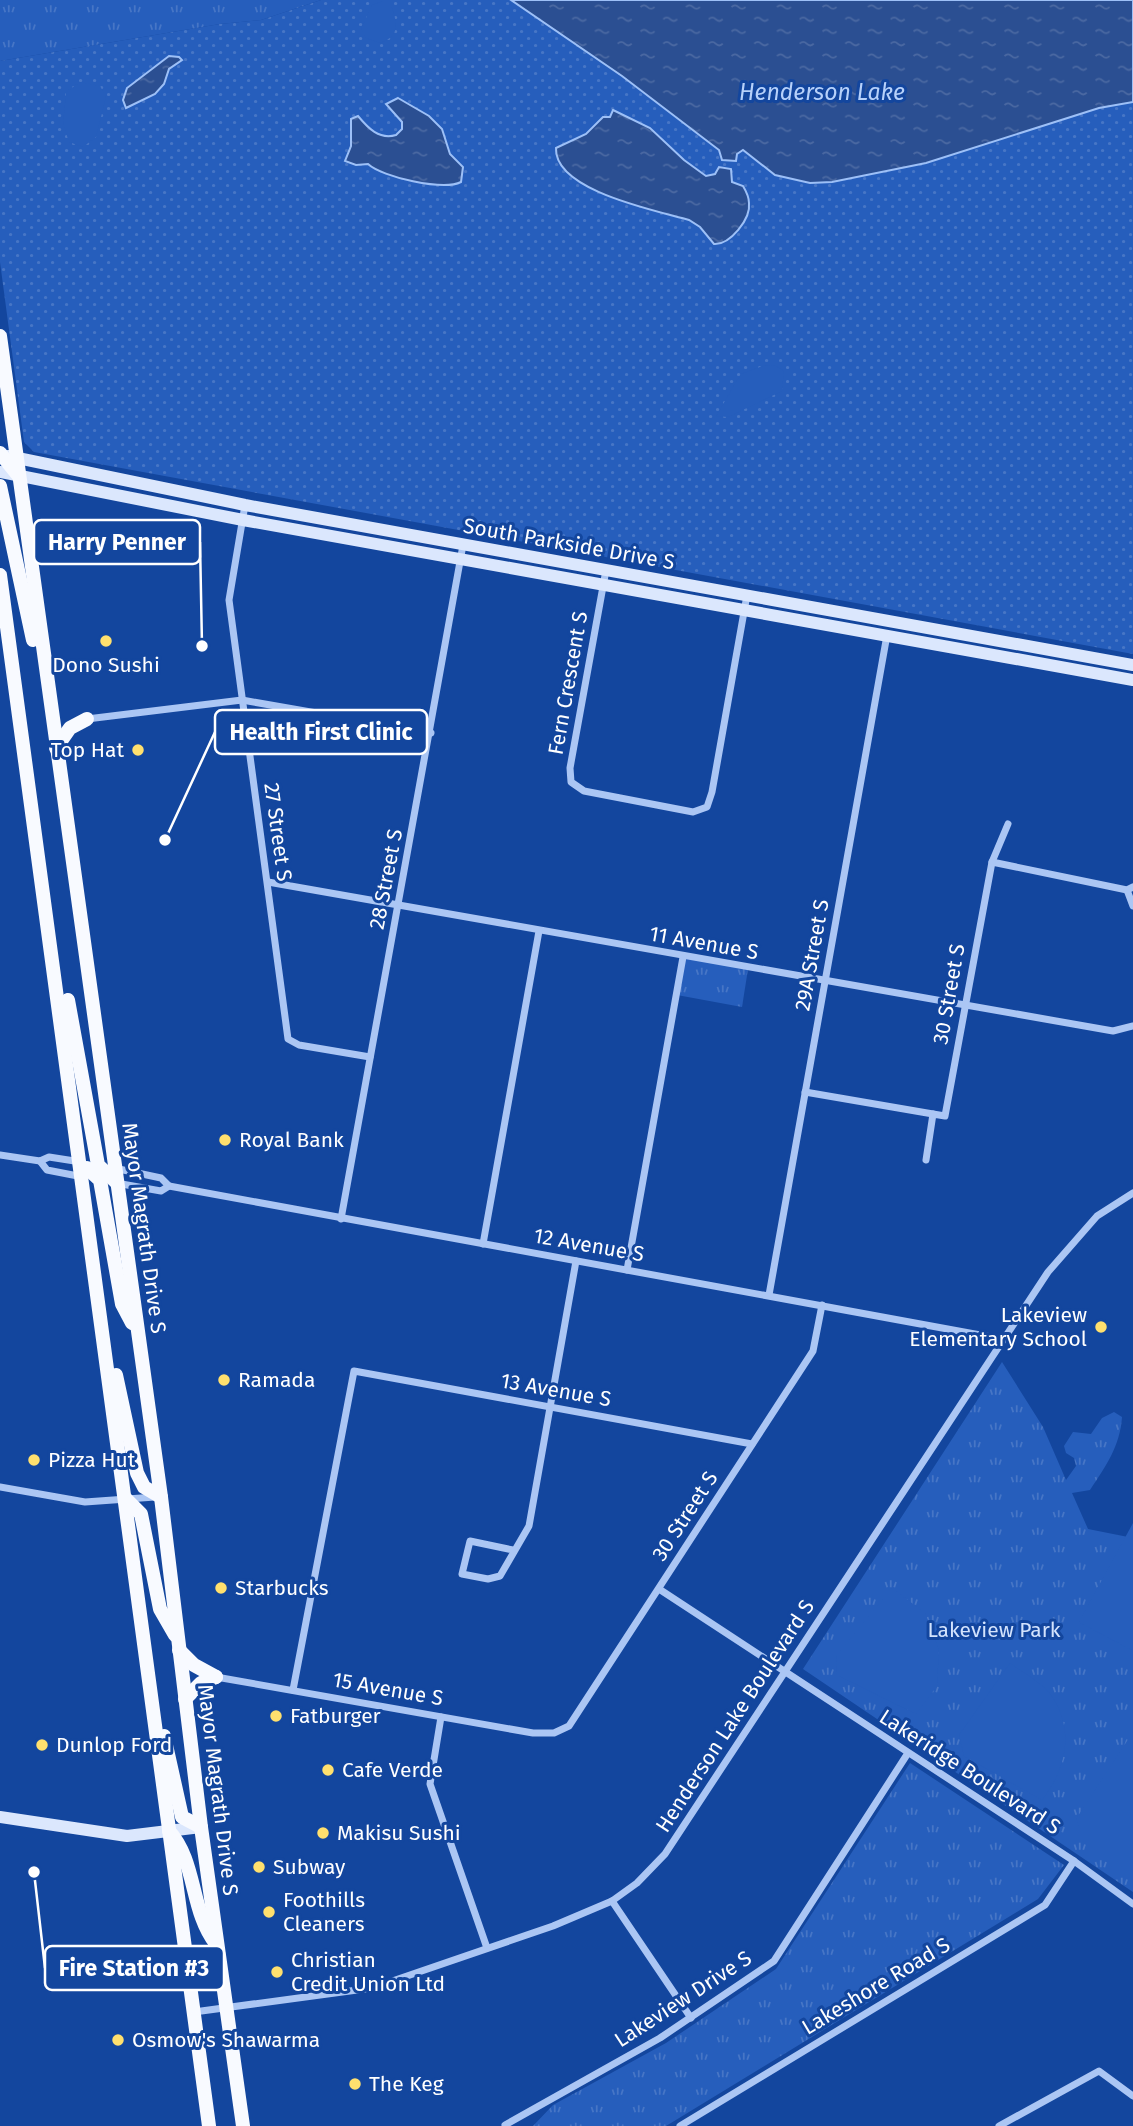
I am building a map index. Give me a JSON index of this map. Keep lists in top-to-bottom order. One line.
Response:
{"streets":{"main road":["South Parkside Drive S","Mayor Magrath Drive S"],"street":["Fern Crescent S","27 Street S","28 Street S","11 Avenue S","29A Street S","30 Street S","12 Avenue S","13 Avenue S","15 Avenue S","Henderson Lake Boulevard S","Lakeridge Boulevard S","Lakeshore Road S","Lakeview Drive S"]},"crossings":[["South Parkside Drive S","Fern Crescent S"],["South Parkside Drive S","27 Street S"],["South Parkside Drive S","28 Street S"],["South Parkside Drive S","29A Street S"],["South Parkside Drive S","Mayor Magrath Drive S"],["27 Street S","28 Street S"],["27 Street S","11 Avenue S"],["28 Street S","11 Avenue S"],["28 Street S","12 Avenue S"],["11 Avenue S","29A Street S"],["11 Avenue S","30 Street S"],["29A Street S","12 Avenue S"],["30 Street S","12 Avenue S"],["30 Street S","13 Avenue S"],["30 Street S","15 Avenue S"],["30 Street S","Lakeridge Boulevard S"],["Mayor Magrath Drive S","12 Avenue S"],["Mayor Magrath Drive S","Henderson Lake Boulevard S"],["12 Avenue S","Henderson Lake Boulevard S"],["13 Avenue S","15 Avenue S"],["Henderson Lake Boulevard S","Lakeridge Boulevard S"],["Lakeridge Boulevard S","Lakeshore Road S"],["Lakeridge Boulevard S","Lakeview Drive S"]],"water":["Henderson Lake"],"parks":["Lakeview Park"],"places":["Dono Sushi","Harry Penner","Top Hat","Health First Clinic","Royal Bank","Lakeview Elementary School","Ramada","Pizza Hut","Starbucks","Fatburger","Dunlop Ford","Cafe Verde","Makisu Sushi","Subway","Fire Station #3","Foothills Cleaners","Christian Credit Union Ltd","Osmow's Shawarma","The Keg"]}
